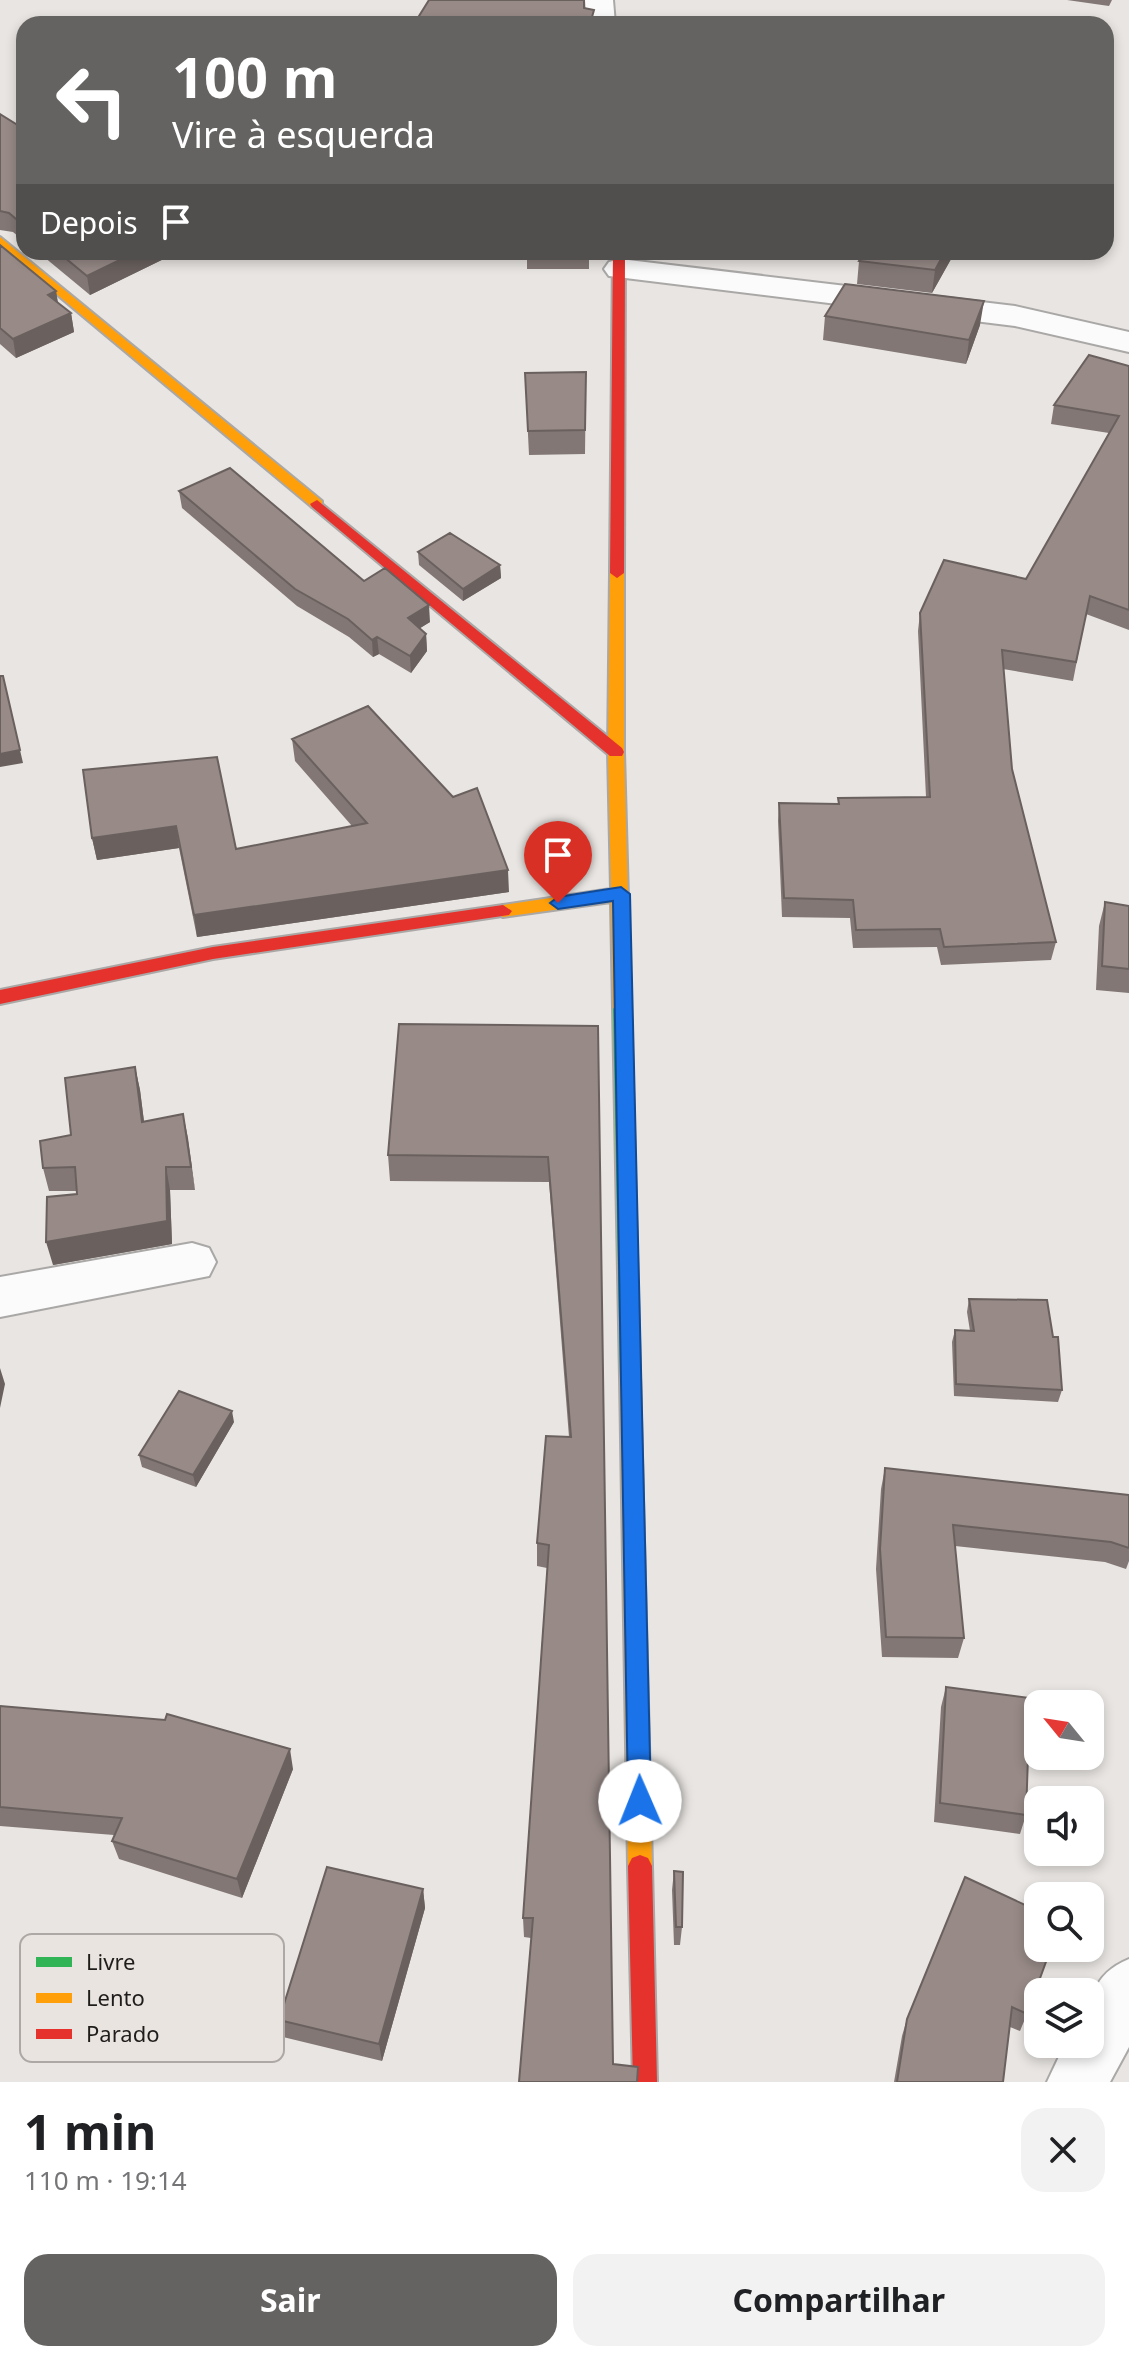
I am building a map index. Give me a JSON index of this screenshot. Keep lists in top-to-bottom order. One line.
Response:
{"legend":["Livre","Lento","Parado"],"north":"top left","page":{"turn":["100 m","Vire à esquerda"],"then":"Depois","heading":["1 min","110 m · 19:14"],"buttons":["Sair","Compartilhar"]}}
